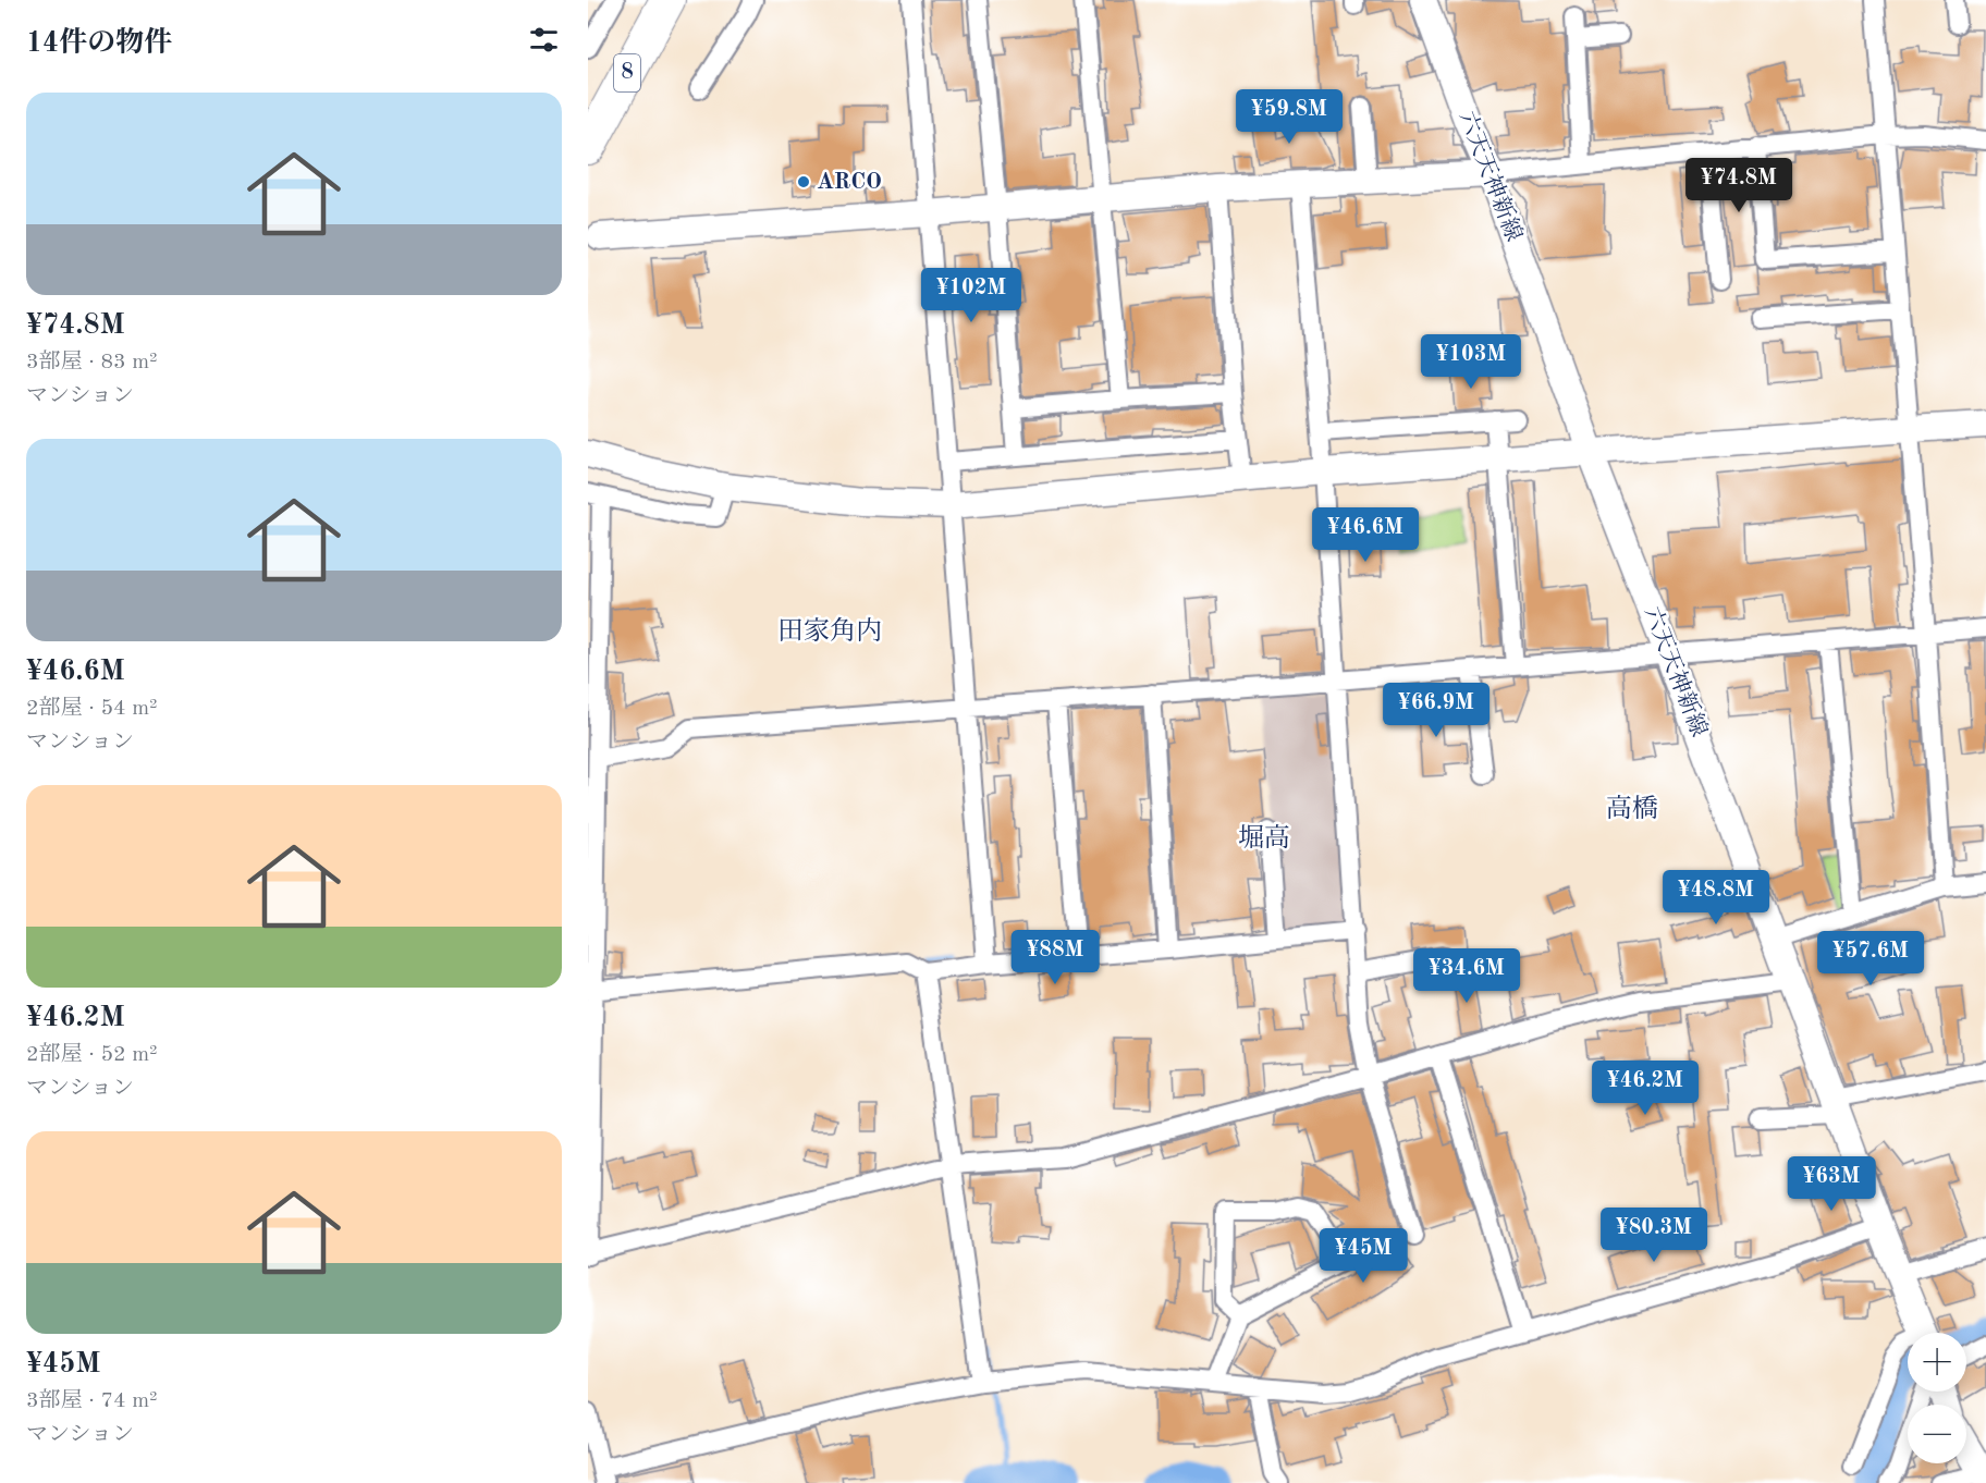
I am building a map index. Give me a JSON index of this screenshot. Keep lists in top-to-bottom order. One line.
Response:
{"streets":{"highway":["8"],"street":["六天天神新線"]},"districts":["田家角内","高橋","堀高"],"places":["ARCO"],"page":{"heading":"14件の物件","list":[{"name":"¥74.8M","note":"3部屋 · 83 m² · マンション"},{"name":"¥46.6M","note":"2部屋 · 54 m² · マンション"},{"name":"¥46.2M","note":"2部屋 · 52 m² · マンション"},{"name":"¥45M","note":"3部屋 · 74 m² · マンション"}],"price":["¥59.8M","¥74.8M","¥102M","¥103M","¥46.6M","¥66.9M","¥48.8M","¥88M","¥57.6M","¥34.6M","¥46.2M","¥63M","¥80.3M","¥45M"],"map_buttons":["+","−"]}}
